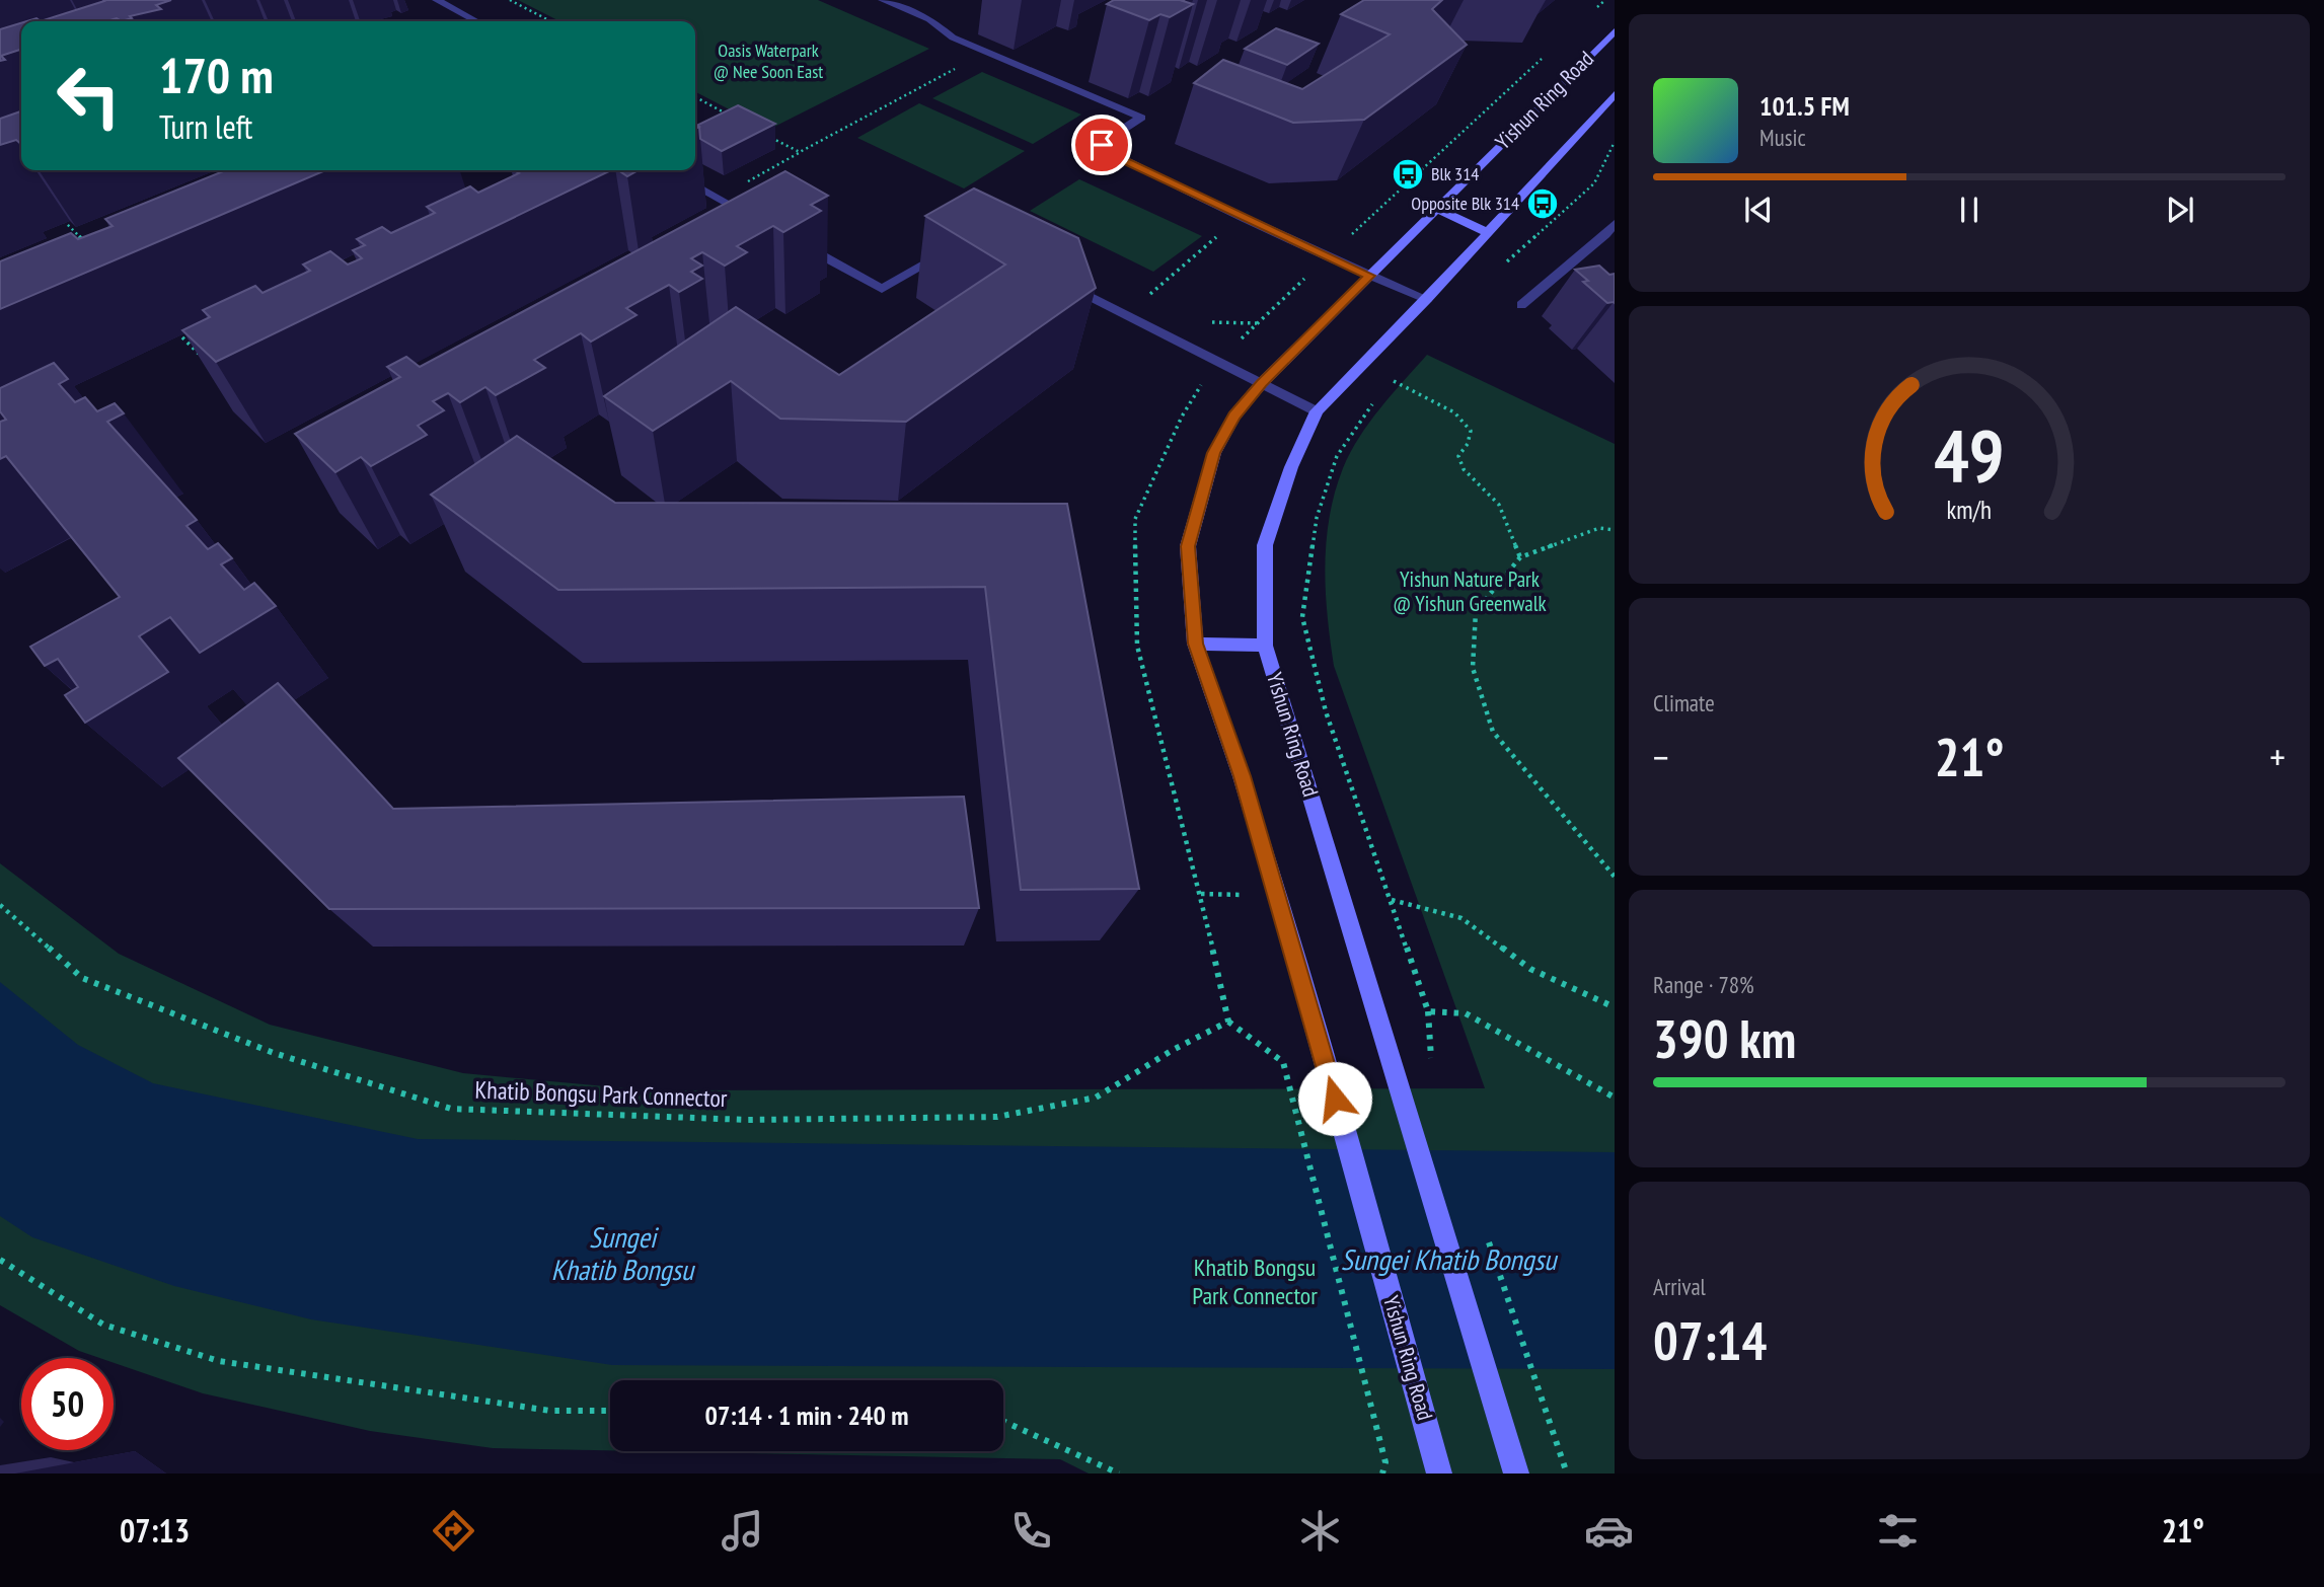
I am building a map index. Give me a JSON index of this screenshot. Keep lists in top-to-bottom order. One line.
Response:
{"streets":{"main road":["Yishun Ring Road"],"path":["Khatib Bongsu Park Connector"]},"water":["Sungei Khatib Bongsu"],"parks":["Oasis Waterpark @ Nee Soon East","Yishun Nature Park @ Yishun Greenwalk","Khatib Bongsu Park Connector"],"places":{"bus stop":["Blk 314","Opposite Blk 314"]},"page":{"turn":["170 m","Turn left"],"song":["101.5 FM","Music"],"tile":["Climate",["Range · 78%","390 km"],["Arrival","07:14"]],"heat":["−","21°","+"],"limit":"50","trip":"07:14 · 1 min · 240 m","tabs":["07:13","21°"],"gauge":["49","km/h"]}}
